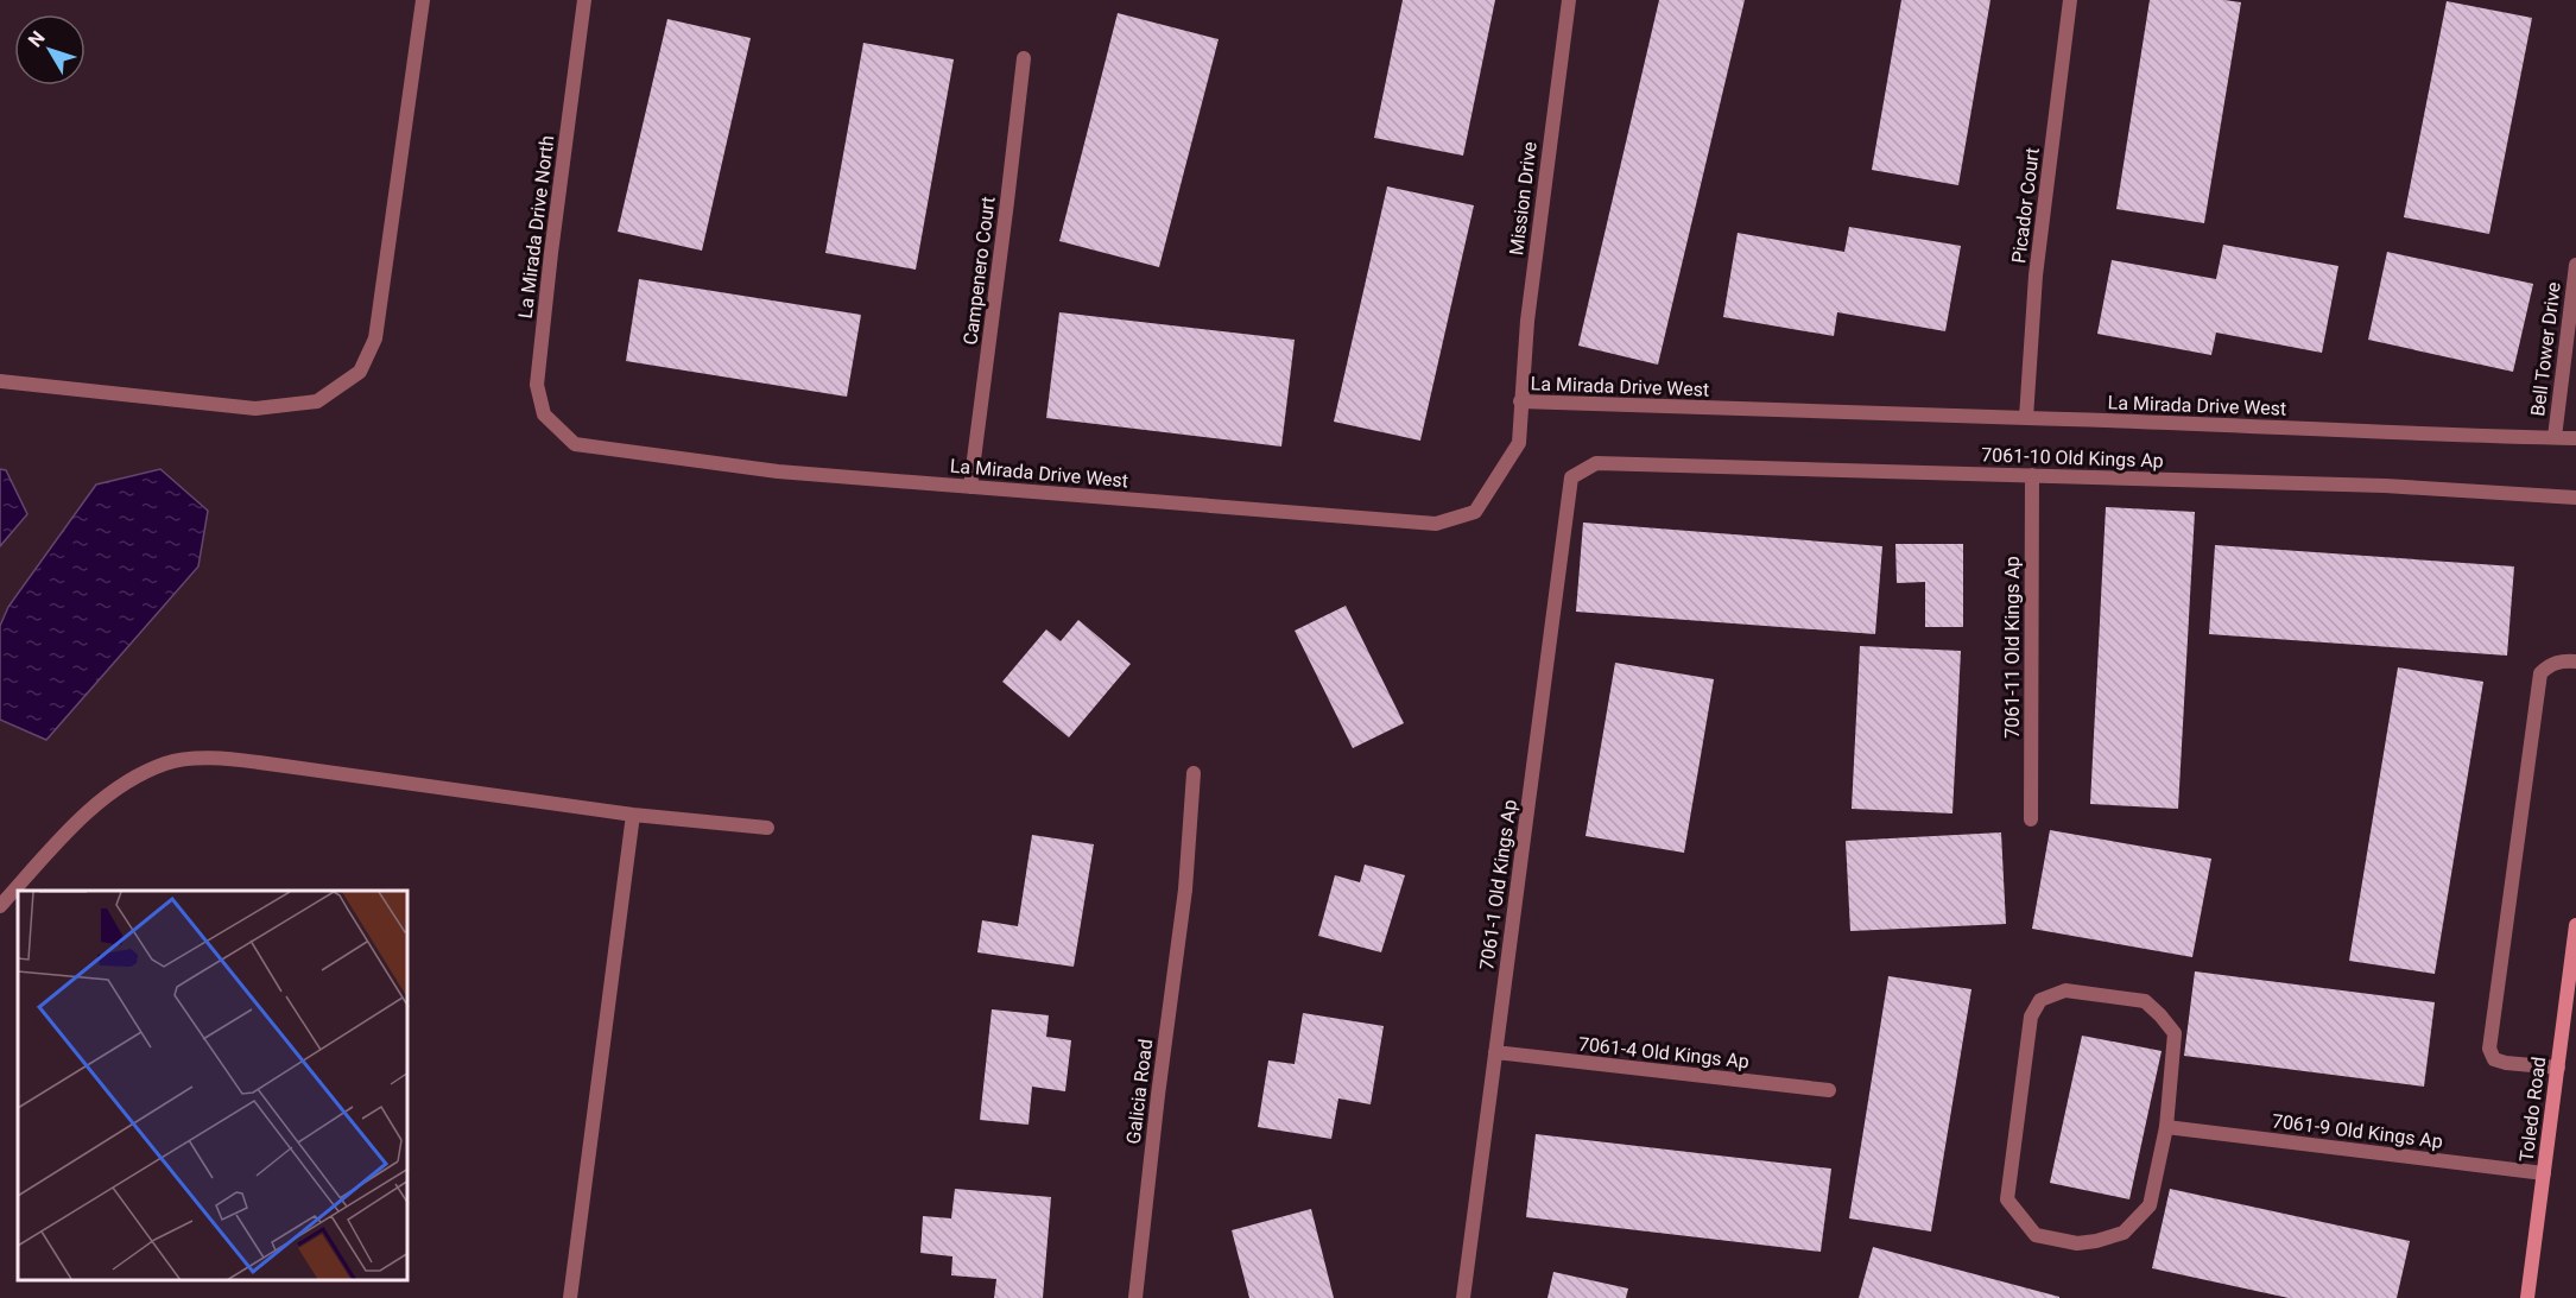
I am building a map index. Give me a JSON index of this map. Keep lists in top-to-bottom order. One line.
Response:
{"streets":{"street":["Mission Drive","Picador Court","La Mirada Drive North","Campenero Court","Bell Tower Drive","La Mirada Drive West","7061-10 Old Kings Ap","7061-11 Old Kings Ap","7061-1 Old Kings Ap","7061-4 Old Kings Ap","Galicia Road","Toledo Road","7061-9 Old Kings Ap"]},"crossings":[["Mission Drive","La Mirada Drive West"],["Picador Court","La Mirada Drive West"],["La Mirada Drive North","La Mirada Drive West"],["Campenero Court","La Mirada Drive West"],["Bell Tower Drive","La Mirada Drive West"],["7061-10 Old Kings Ap","7061-11 Old Kings Ap"],["7061-10 Old Kings Ap","7061-1 Old Kings Ap"],["7061-1 Old Kings Ap","7061-4 Old Kings Ap"],["Toledo Road","7061-9 Old Kings Ap"]],"north":"top left"}
